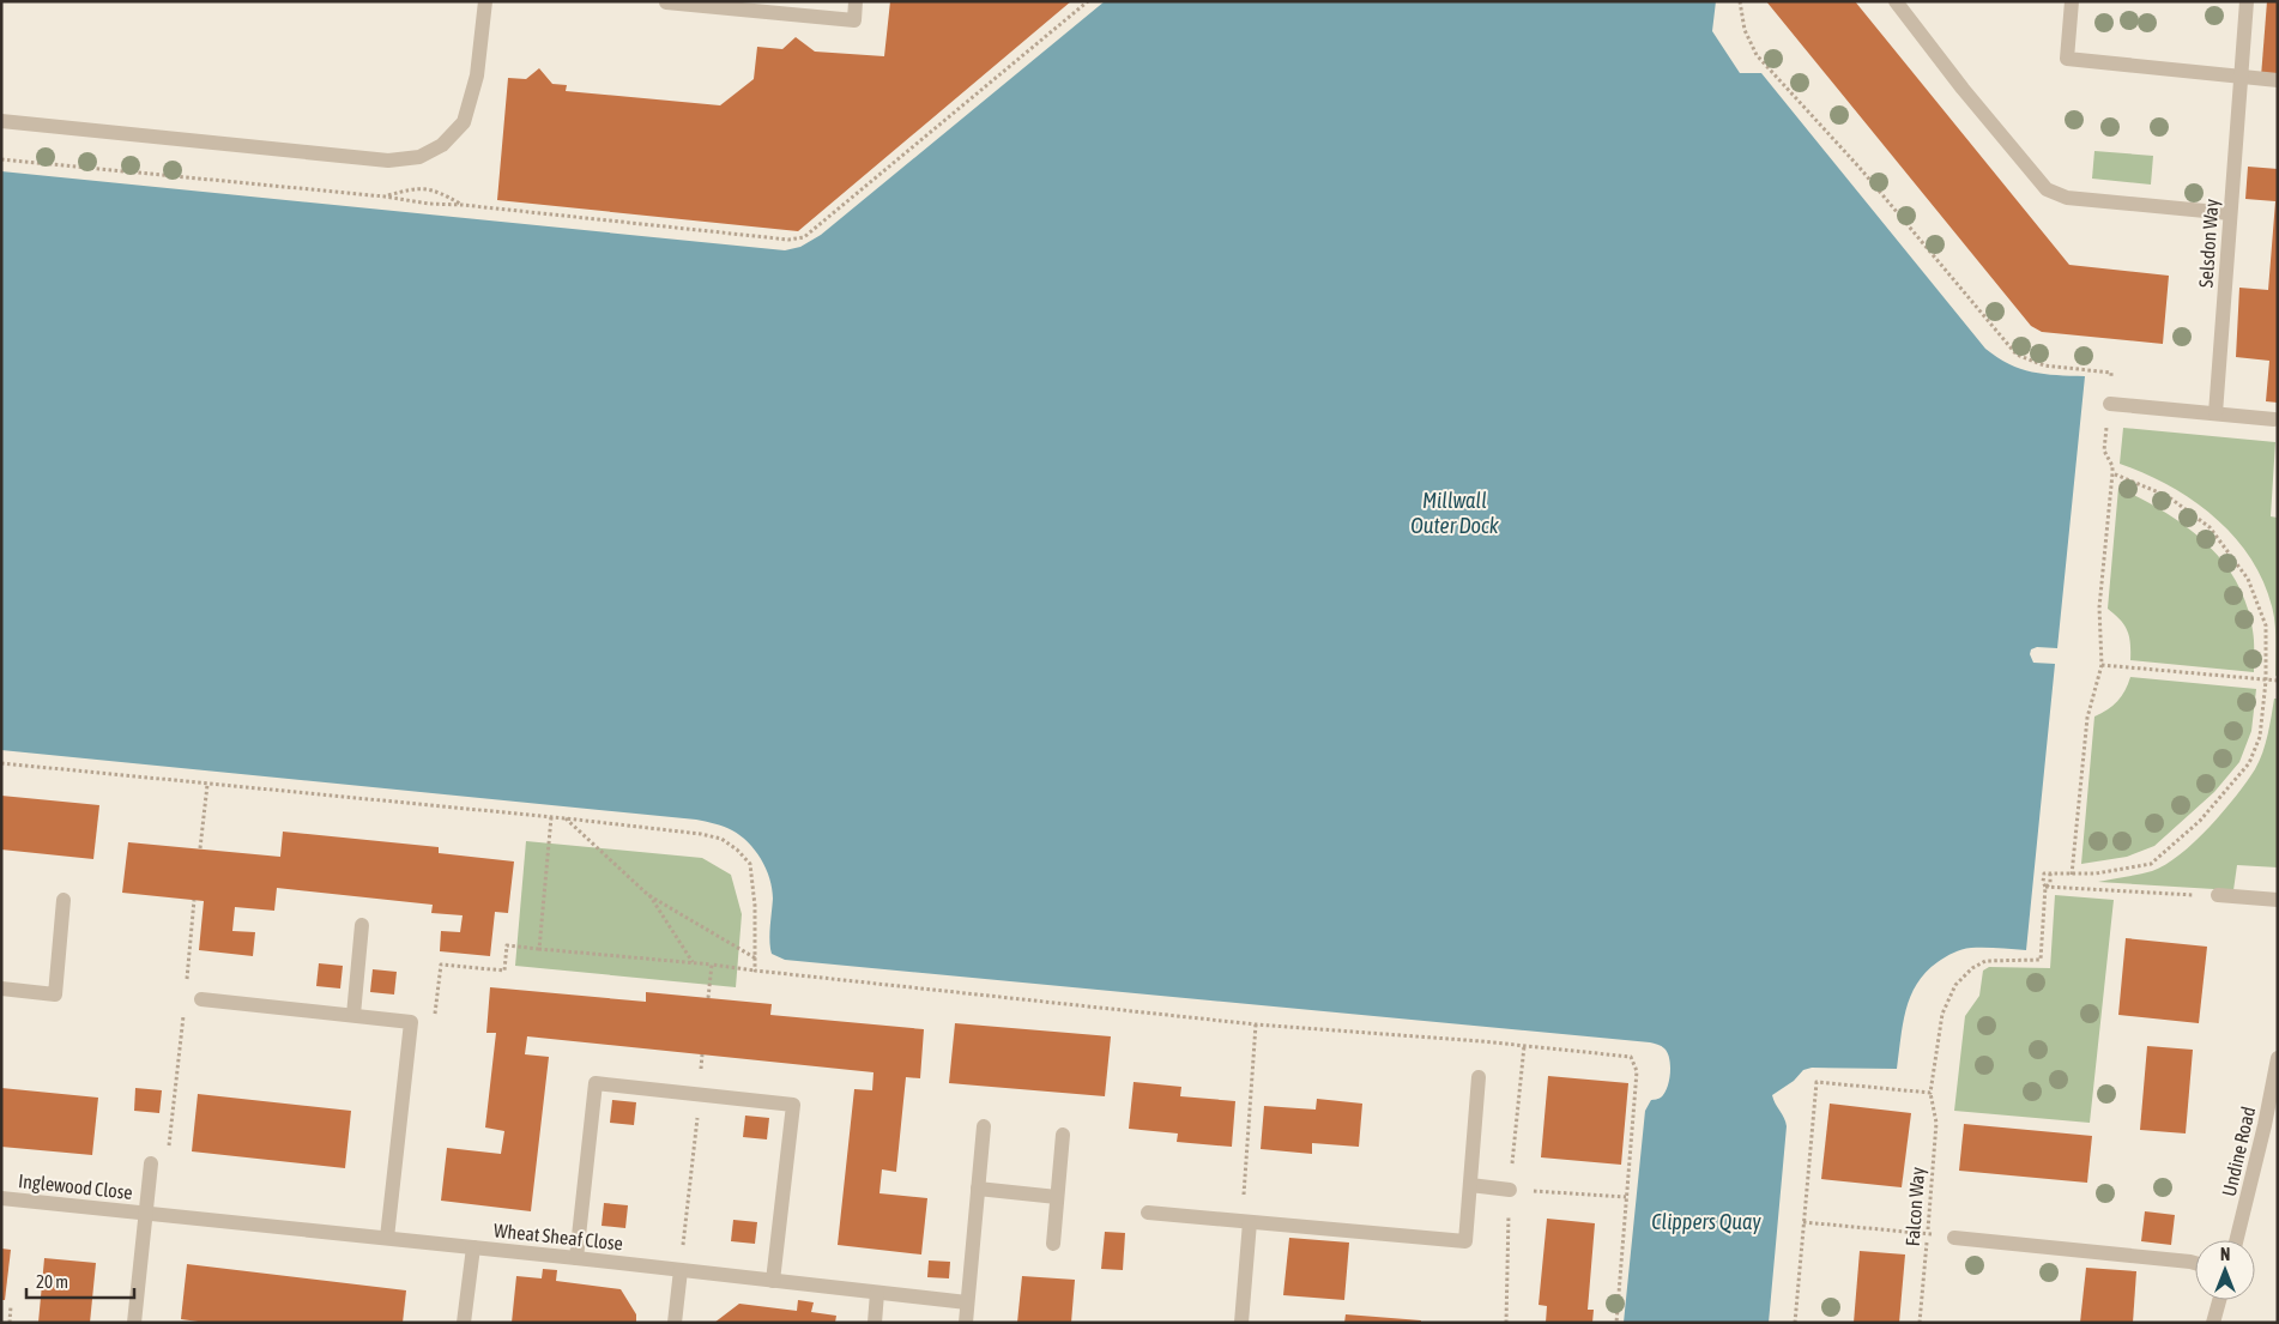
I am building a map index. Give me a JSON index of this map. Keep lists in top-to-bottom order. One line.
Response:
{"streets":{"street":["Selsdon Way","Undine Road","Inglewood Close","Wheat Sheaf Close"],"path":["Falcon Way"]},"crossings":[["Inglewood Close","Wheat Sheaf Close"]],"water":["Millwall Outer Dock","Clippers Quay"],"scale_bar":"20 m","north":"top"}
